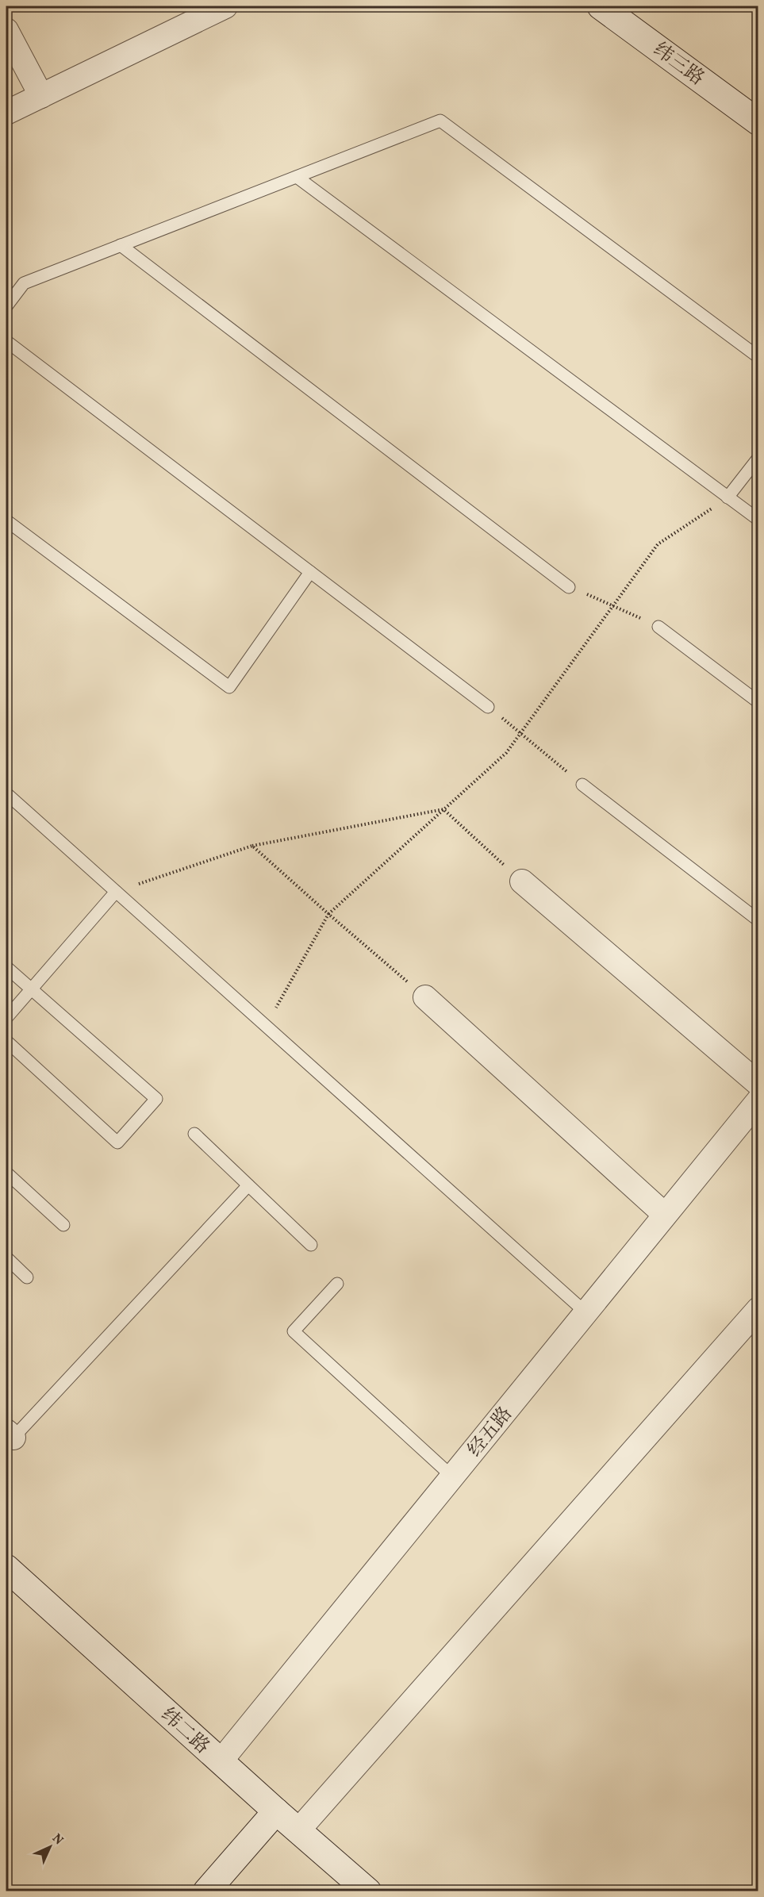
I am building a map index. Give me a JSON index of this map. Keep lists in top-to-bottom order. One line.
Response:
{"streets":{"main road":["纬三路","纬二路"],"street":["经五路"]},"crossings":[["经五路","纬二路"]],"north":"top right"}
